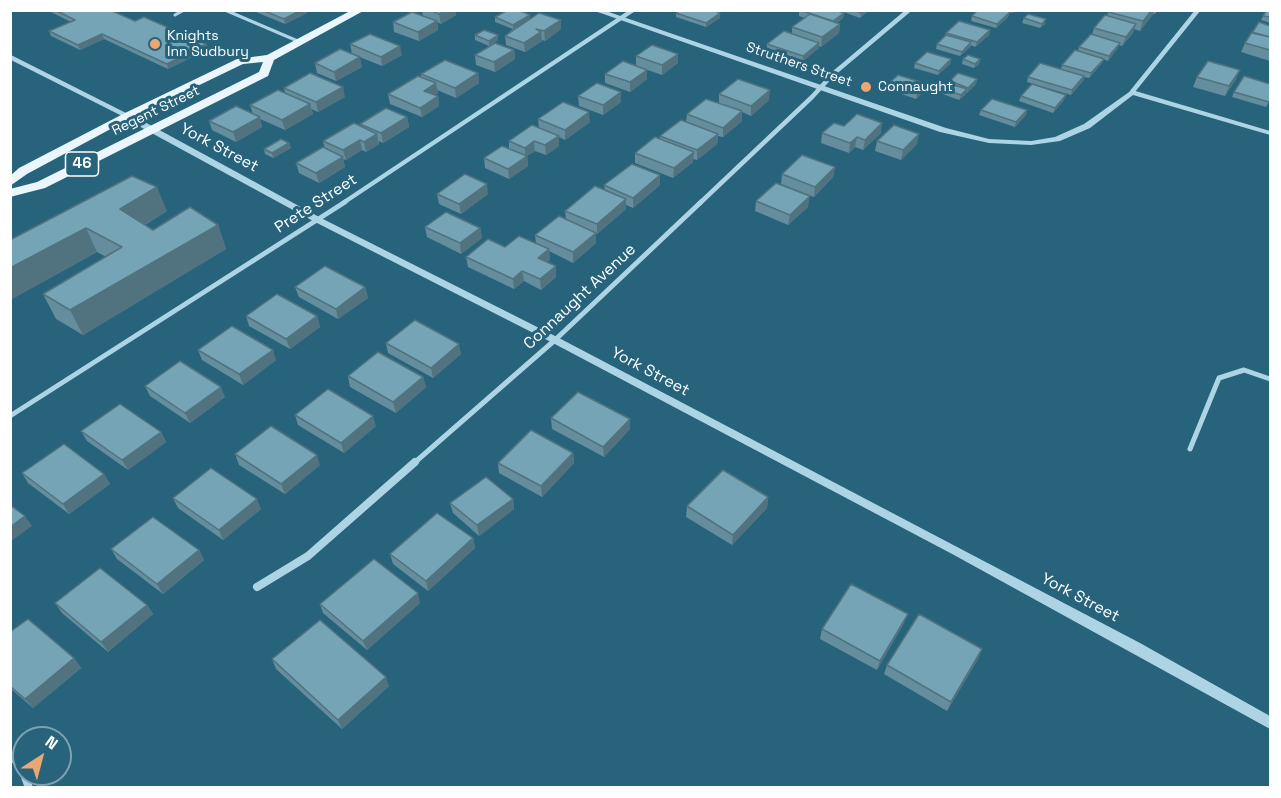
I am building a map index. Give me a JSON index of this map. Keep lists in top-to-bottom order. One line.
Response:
{"streets":{"main road":["Regent Street","46"],"street":["Struthers Street","York Street","Prete Street","Connaught Avenue"]},"crossings":[["Struthers Street","Prete Street"],["Struthers Street","Connaught Avenue"],["Regent Street","York Street"],["York Street","Prete Street"],["York Street","Connaught Avenue"]],"places":["Knights Inn Sudbury","Connaught"],"north":"top right"}
